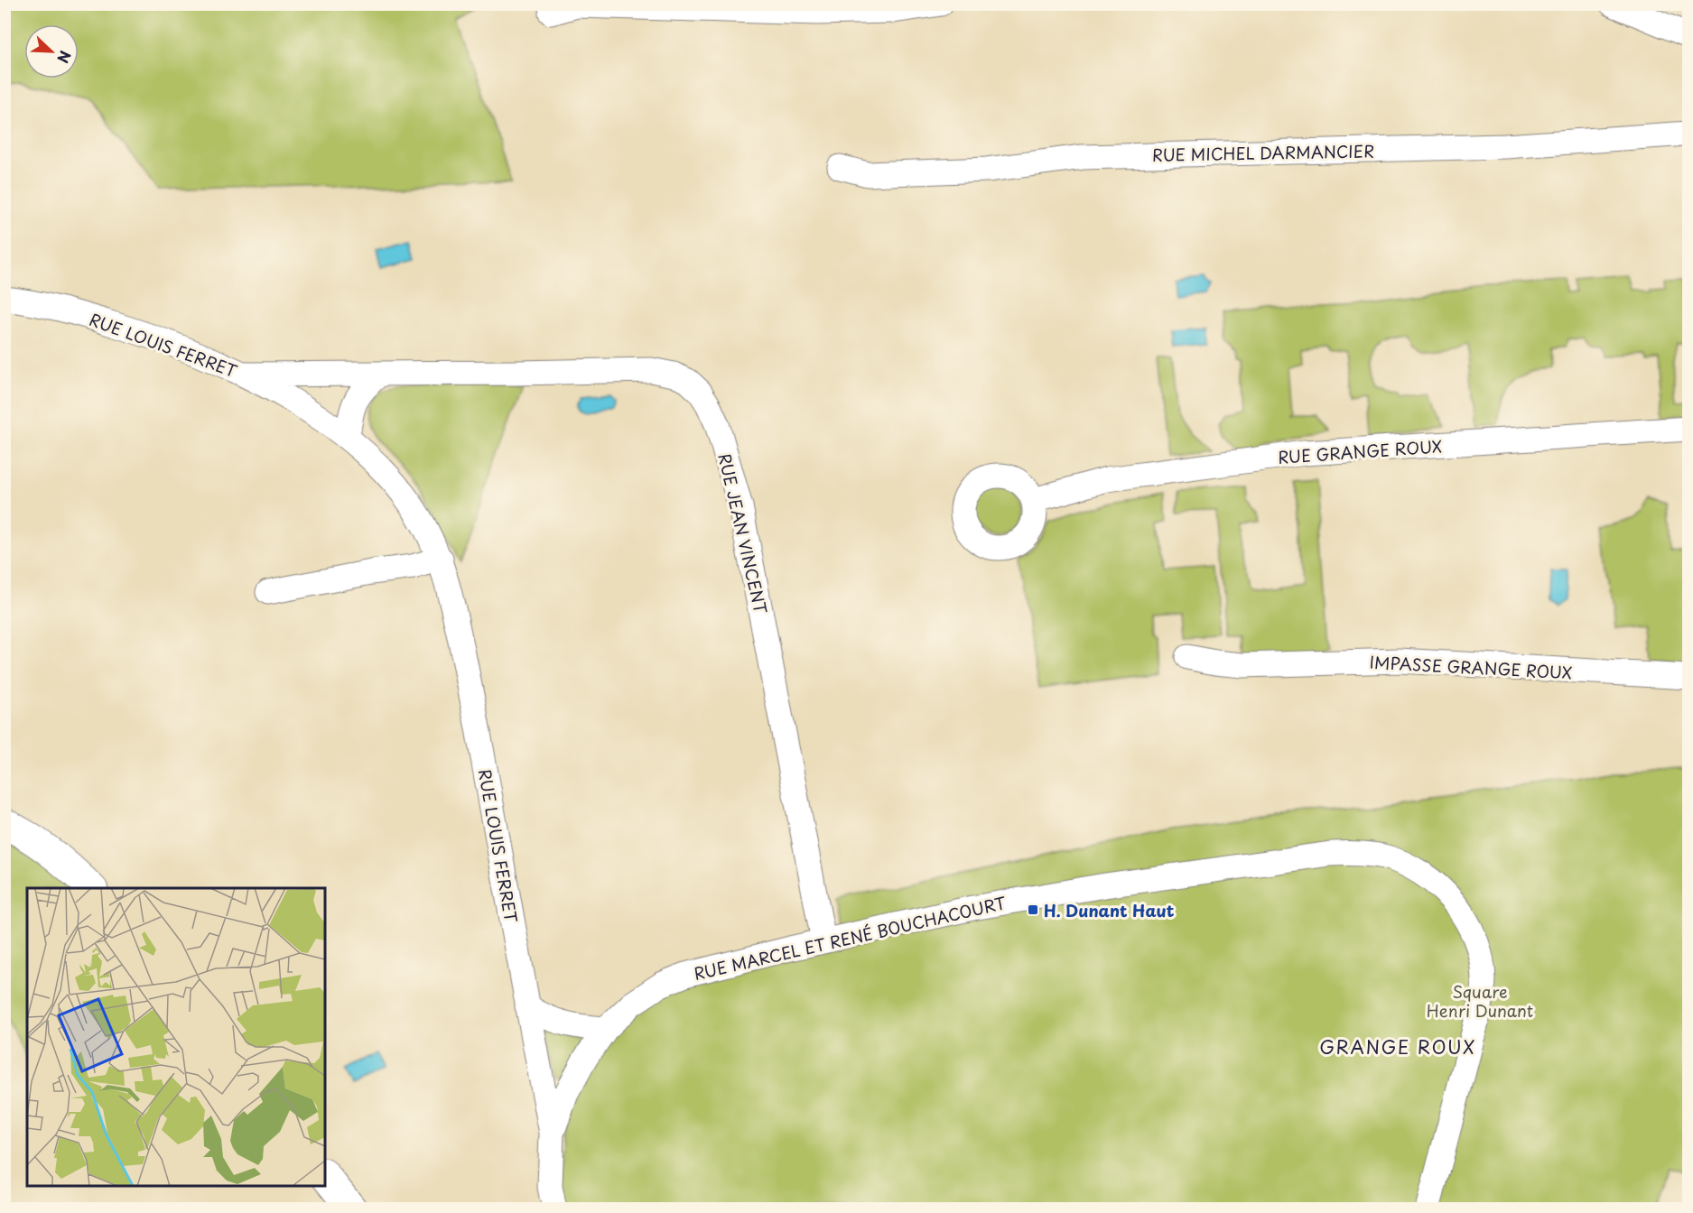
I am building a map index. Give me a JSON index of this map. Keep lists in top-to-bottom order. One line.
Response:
{"streets":{"street":["RUE MICHEL DARMANCIER","RUE LOUIS FERRET","RUE GRANGE ROUX","RUE JEAN VINCENT","IMPASSE GRANGE ROUX","RUE MARCEL ET RENÉ BOUCHACOURT"]},"crossings":[["RUE LOUIS FERRET","RUE JEAN VINCENT"],["RUE LOUIS FERRET","RUE MARCEL ET RENÉ BOUCHACOURT"],["RUE JEAN VINCENT","RUE MARCEL ET RENÉ BOUCHACOURT"]],"districts":["GRANGE ROUX"],"parks":["Square Henri Dunant"],"places":{"transit":["H. Dunant Haut"]},"north":"bottom right"}
